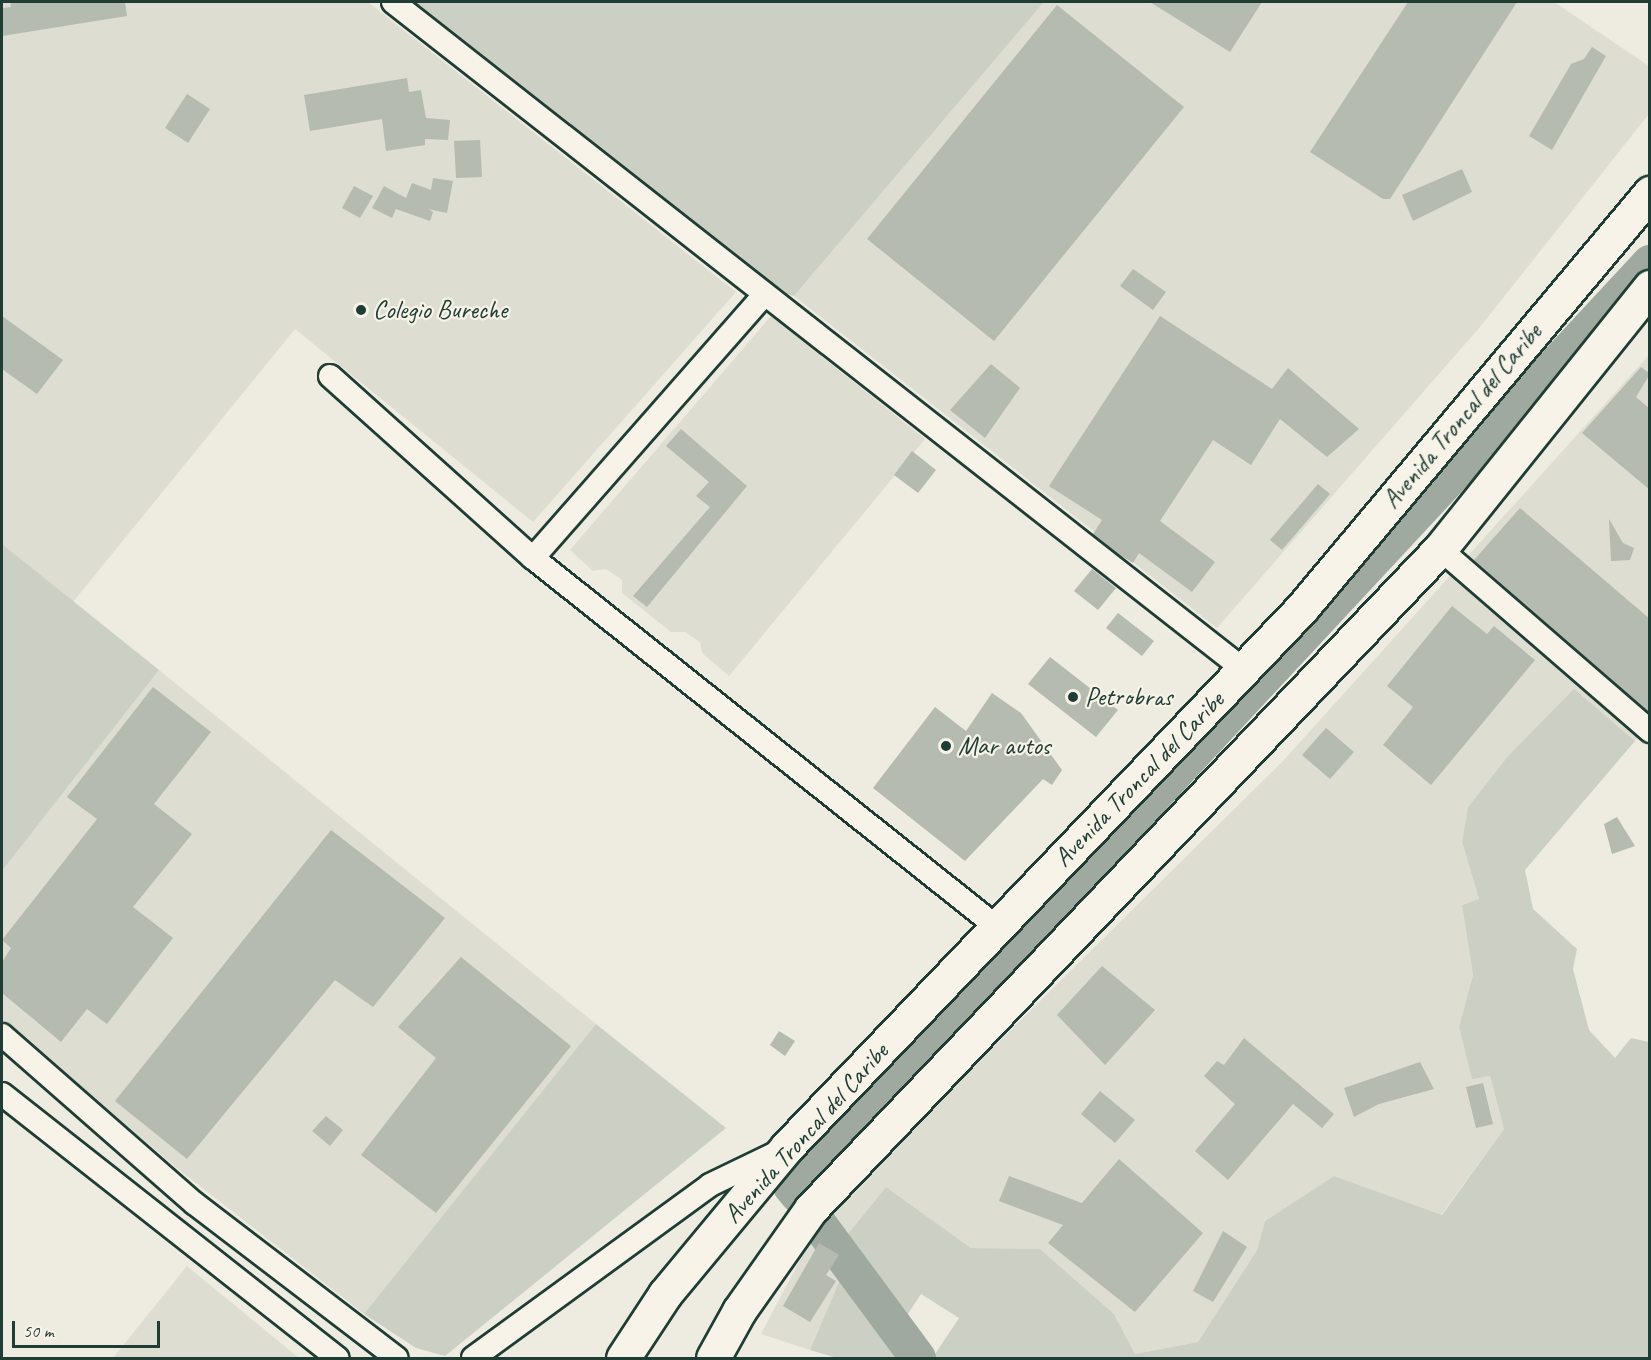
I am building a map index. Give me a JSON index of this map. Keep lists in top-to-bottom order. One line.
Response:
{"streets":{"highway":["Avenida Troncal del Caribe"]},"places":["Colegio Bureche","Petrobras","Mar autos"],"scale_bar":"50 m"}
